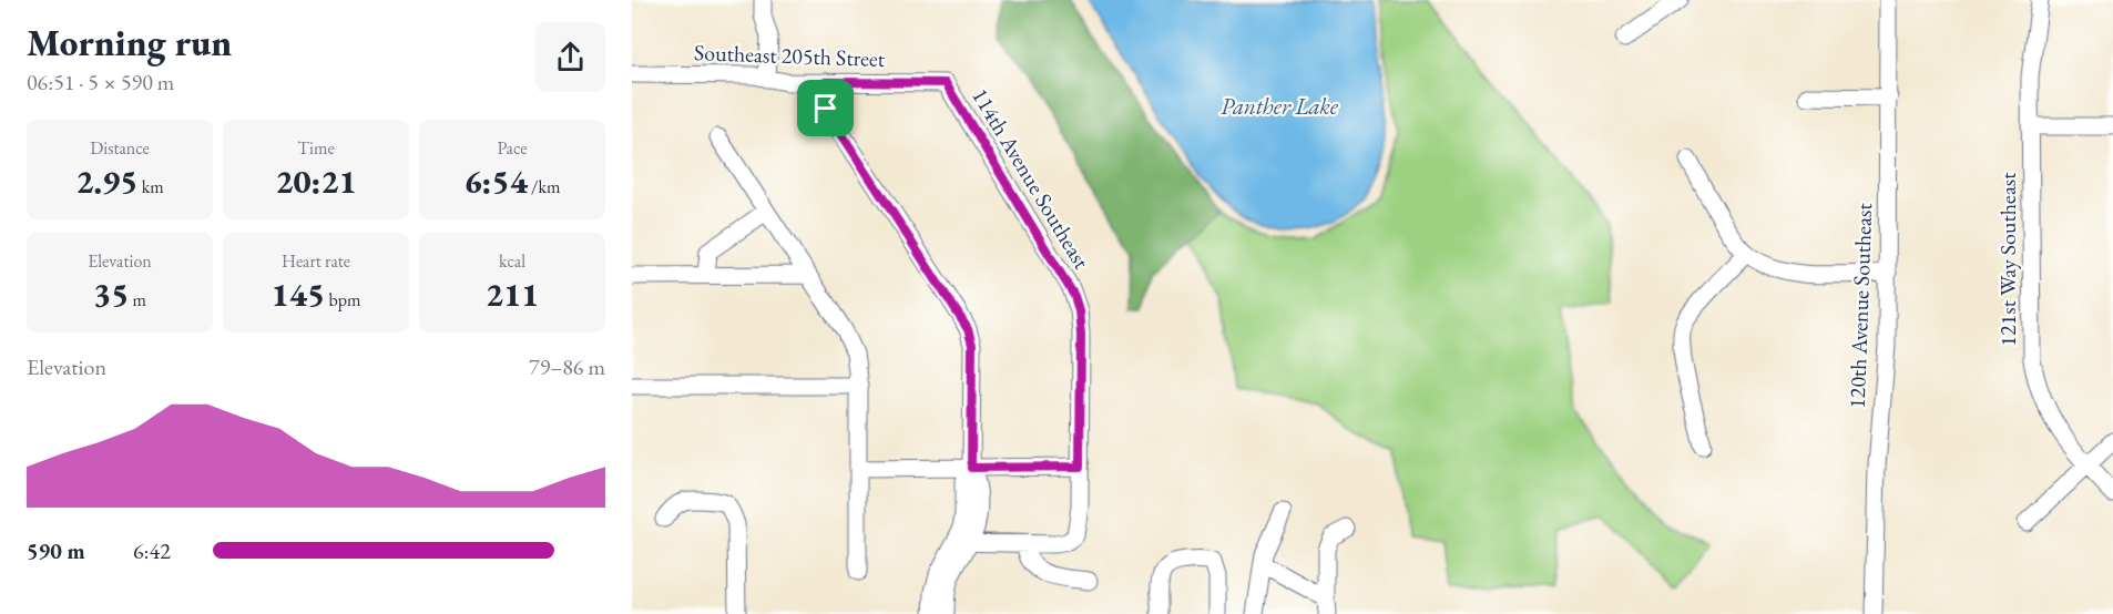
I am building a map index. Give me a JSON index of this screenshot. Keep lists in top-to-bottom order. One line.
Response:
{"streets":{"street":["Southeast 205th Street","114th Avenue Southeast","121st Way Southeast","120th Avenue Southeast"]},"crossings":[["Southeast 205th Street","114th Avenue Southeast"]],"water":["Panther Lake"],"page":{"heading":["Morning run","06:51 · 5 × 590 m"],"stats":[["Distance","2.95 km"],["Time","20:21"],["Pace","6:54 /km"],["Elevation","35 m"],["Heart rate","145 bpm"],["kcal","211"]],"chart":["Elevation","79–86 m"],"list":[{"name":"590 m","note":"6:42"}]}}
